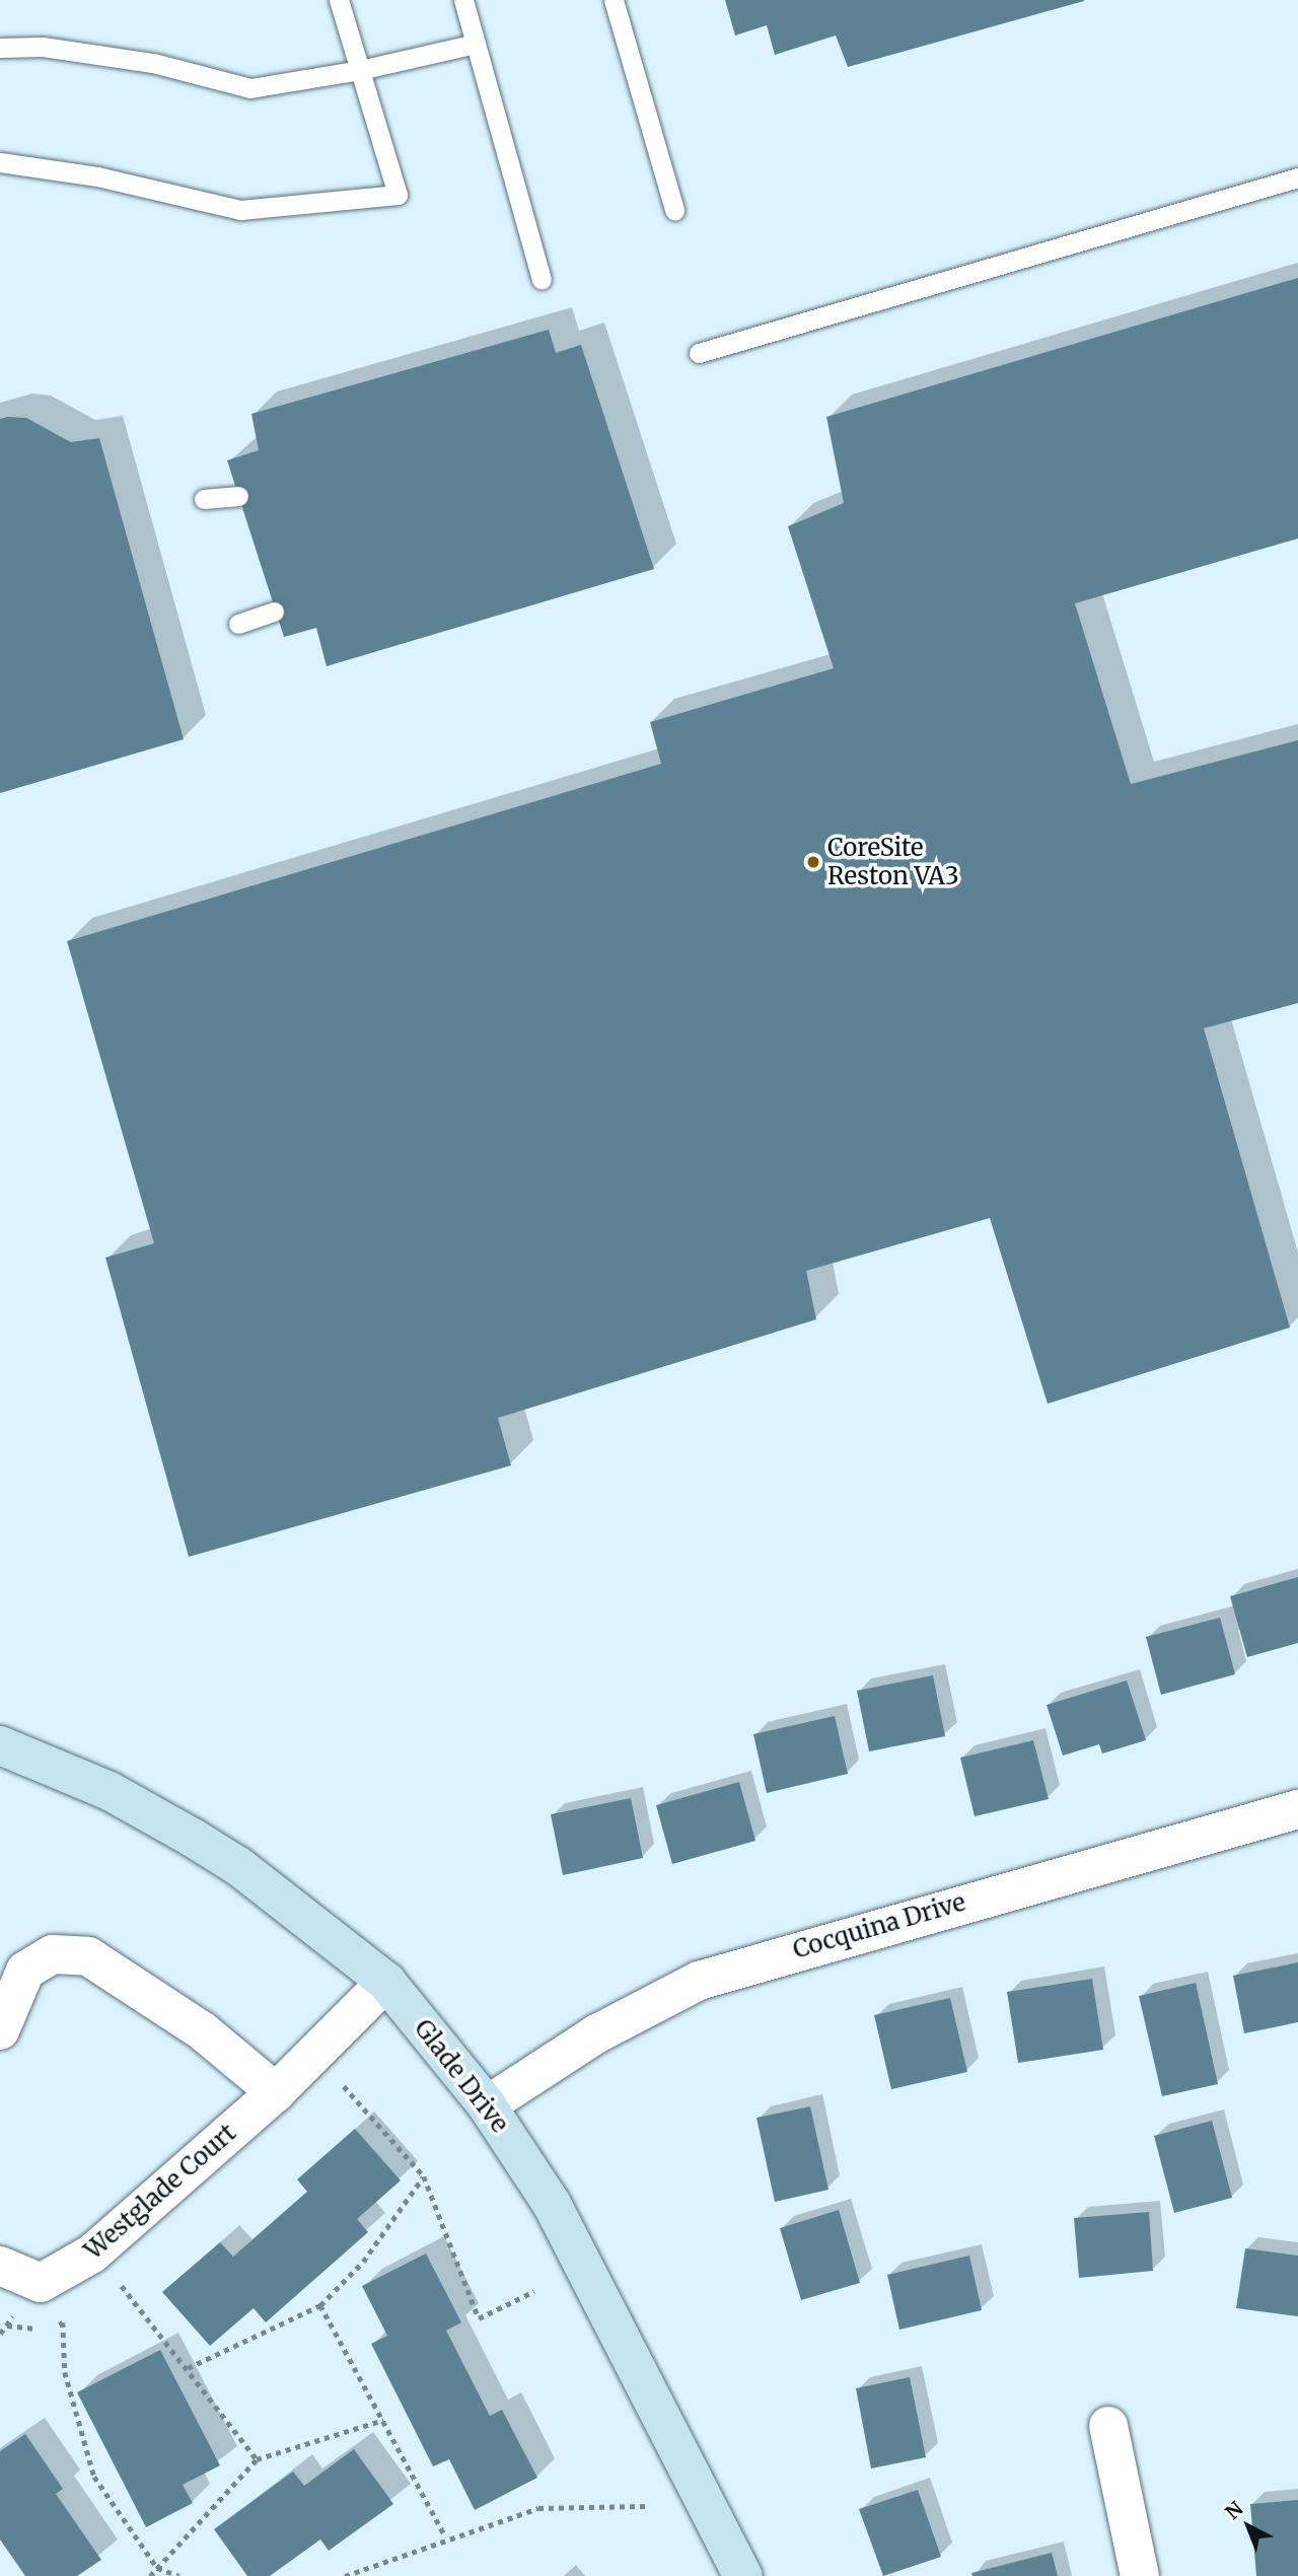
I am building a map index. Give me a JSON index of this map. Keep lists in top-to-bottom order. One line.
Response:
{"streets":{"street":["Cocquina Drive","Glade Drive","Westglade Court"]},"crossings":[["Cocquina Drive","Glade Drive"],["Glade Drive","Westglade Court"]],"places":["CoreSite Reston VA3"],"north":"top left"}
